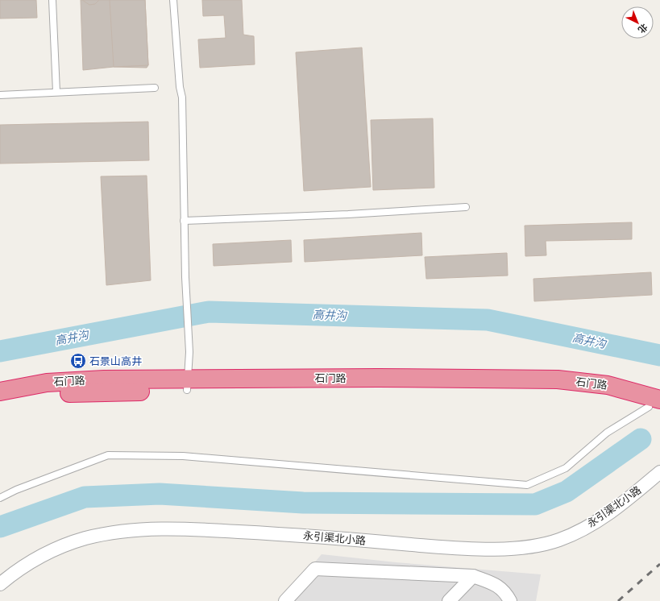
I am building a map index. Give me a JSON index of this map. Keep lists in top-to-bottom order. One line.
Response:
{"streets":{"highway":["石门路"],"street":["永引渠北小路"]},"water":["高井沟"],"places":{"bus stop":["石景山高井"]},"north":"bottom right"}
